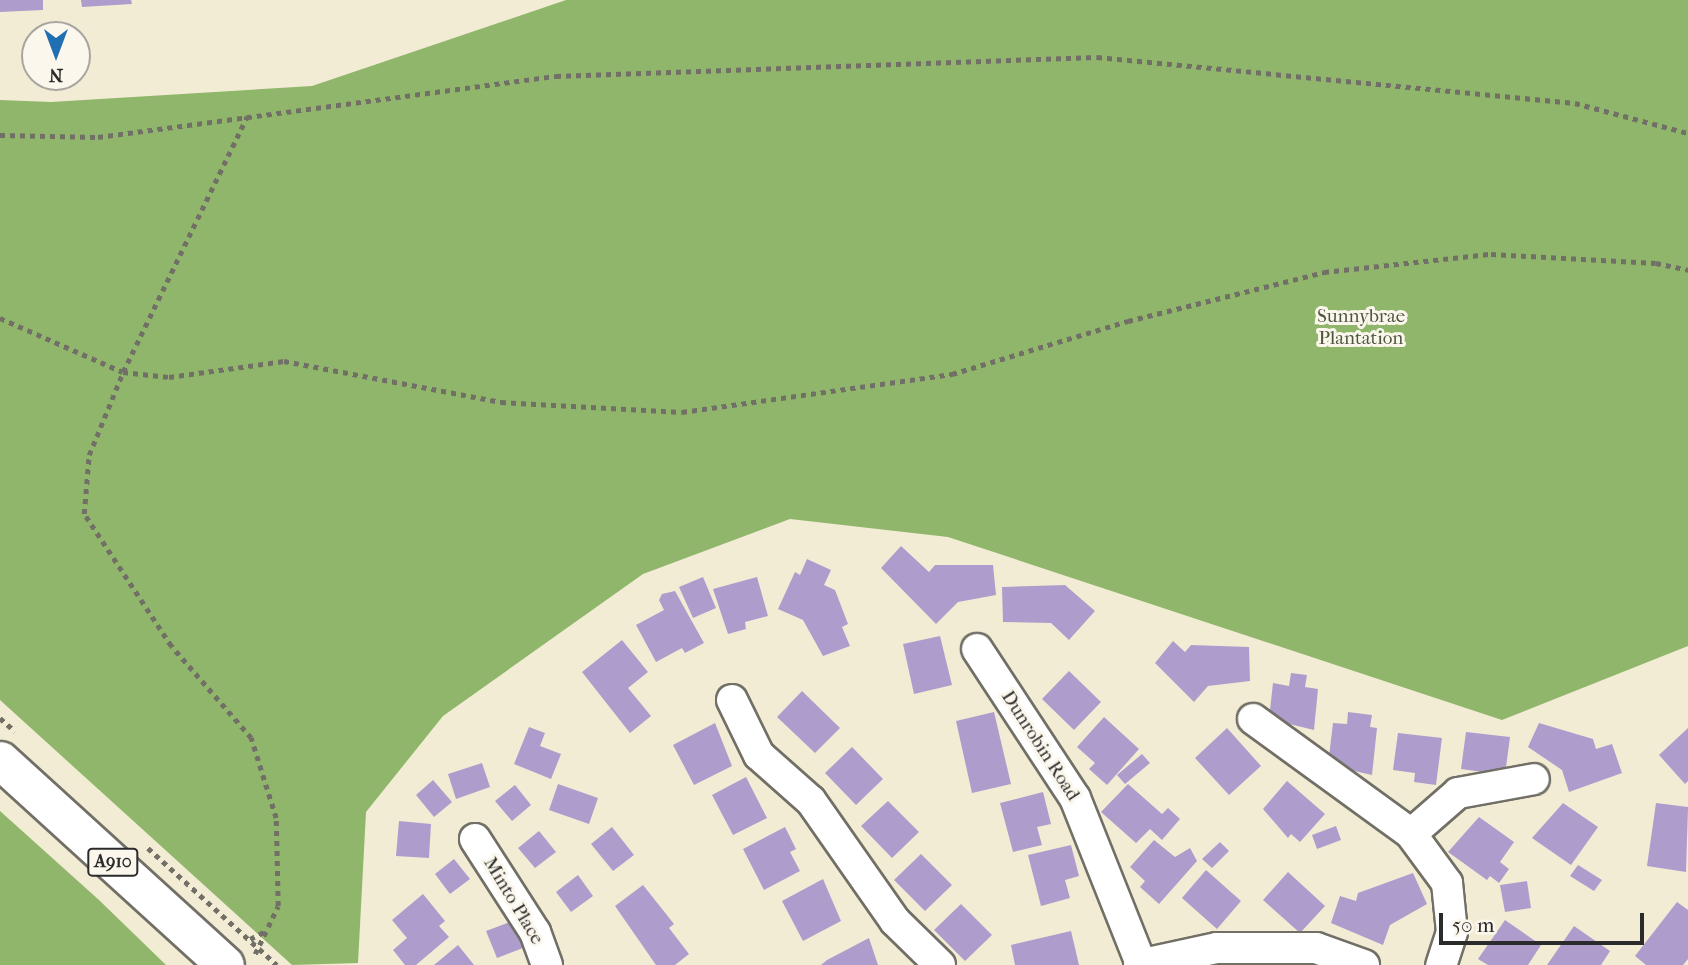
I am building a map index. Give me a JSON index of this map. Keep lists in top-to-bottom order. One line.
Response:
{"streets":{"main road":["A910"],"street":["Dunrobin Road","Minto Place"]},"parks":["Sunnybrae Plantation"],"scale_bar":"50 m","north":"bottom"}
